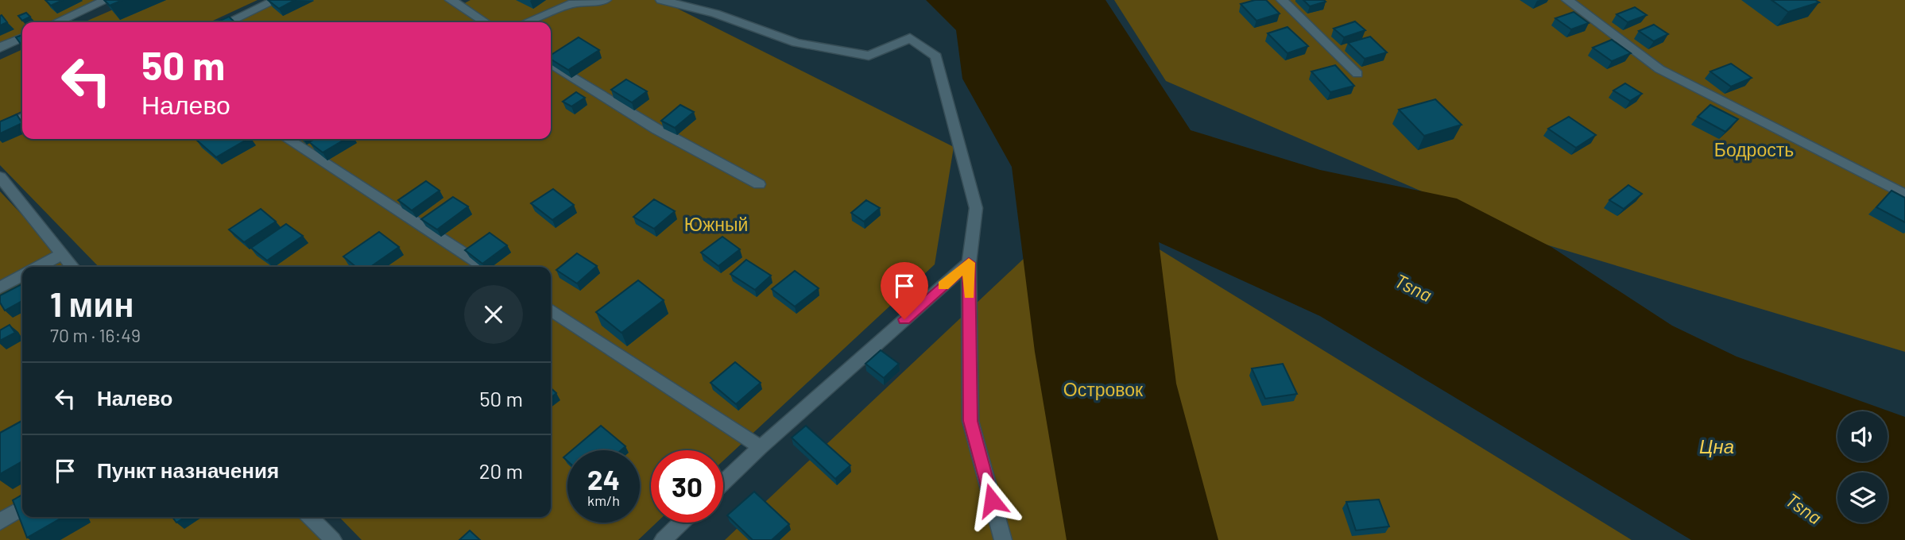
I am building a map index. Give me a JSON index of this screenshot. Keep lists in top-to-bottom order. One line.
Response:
{"water":["Tsna","Цна"],"parks":["Бодрость","Южный","Островок"],"page":{"turn":["50 m","Налево"],"heading":["1 мин","70 m · 16:49"],"list":[{"name":"Налево","value":"50 m"},{"name":"Пункт назначения","value":"20 m"}],"speed":"24 km/h","limit":"30"}}
